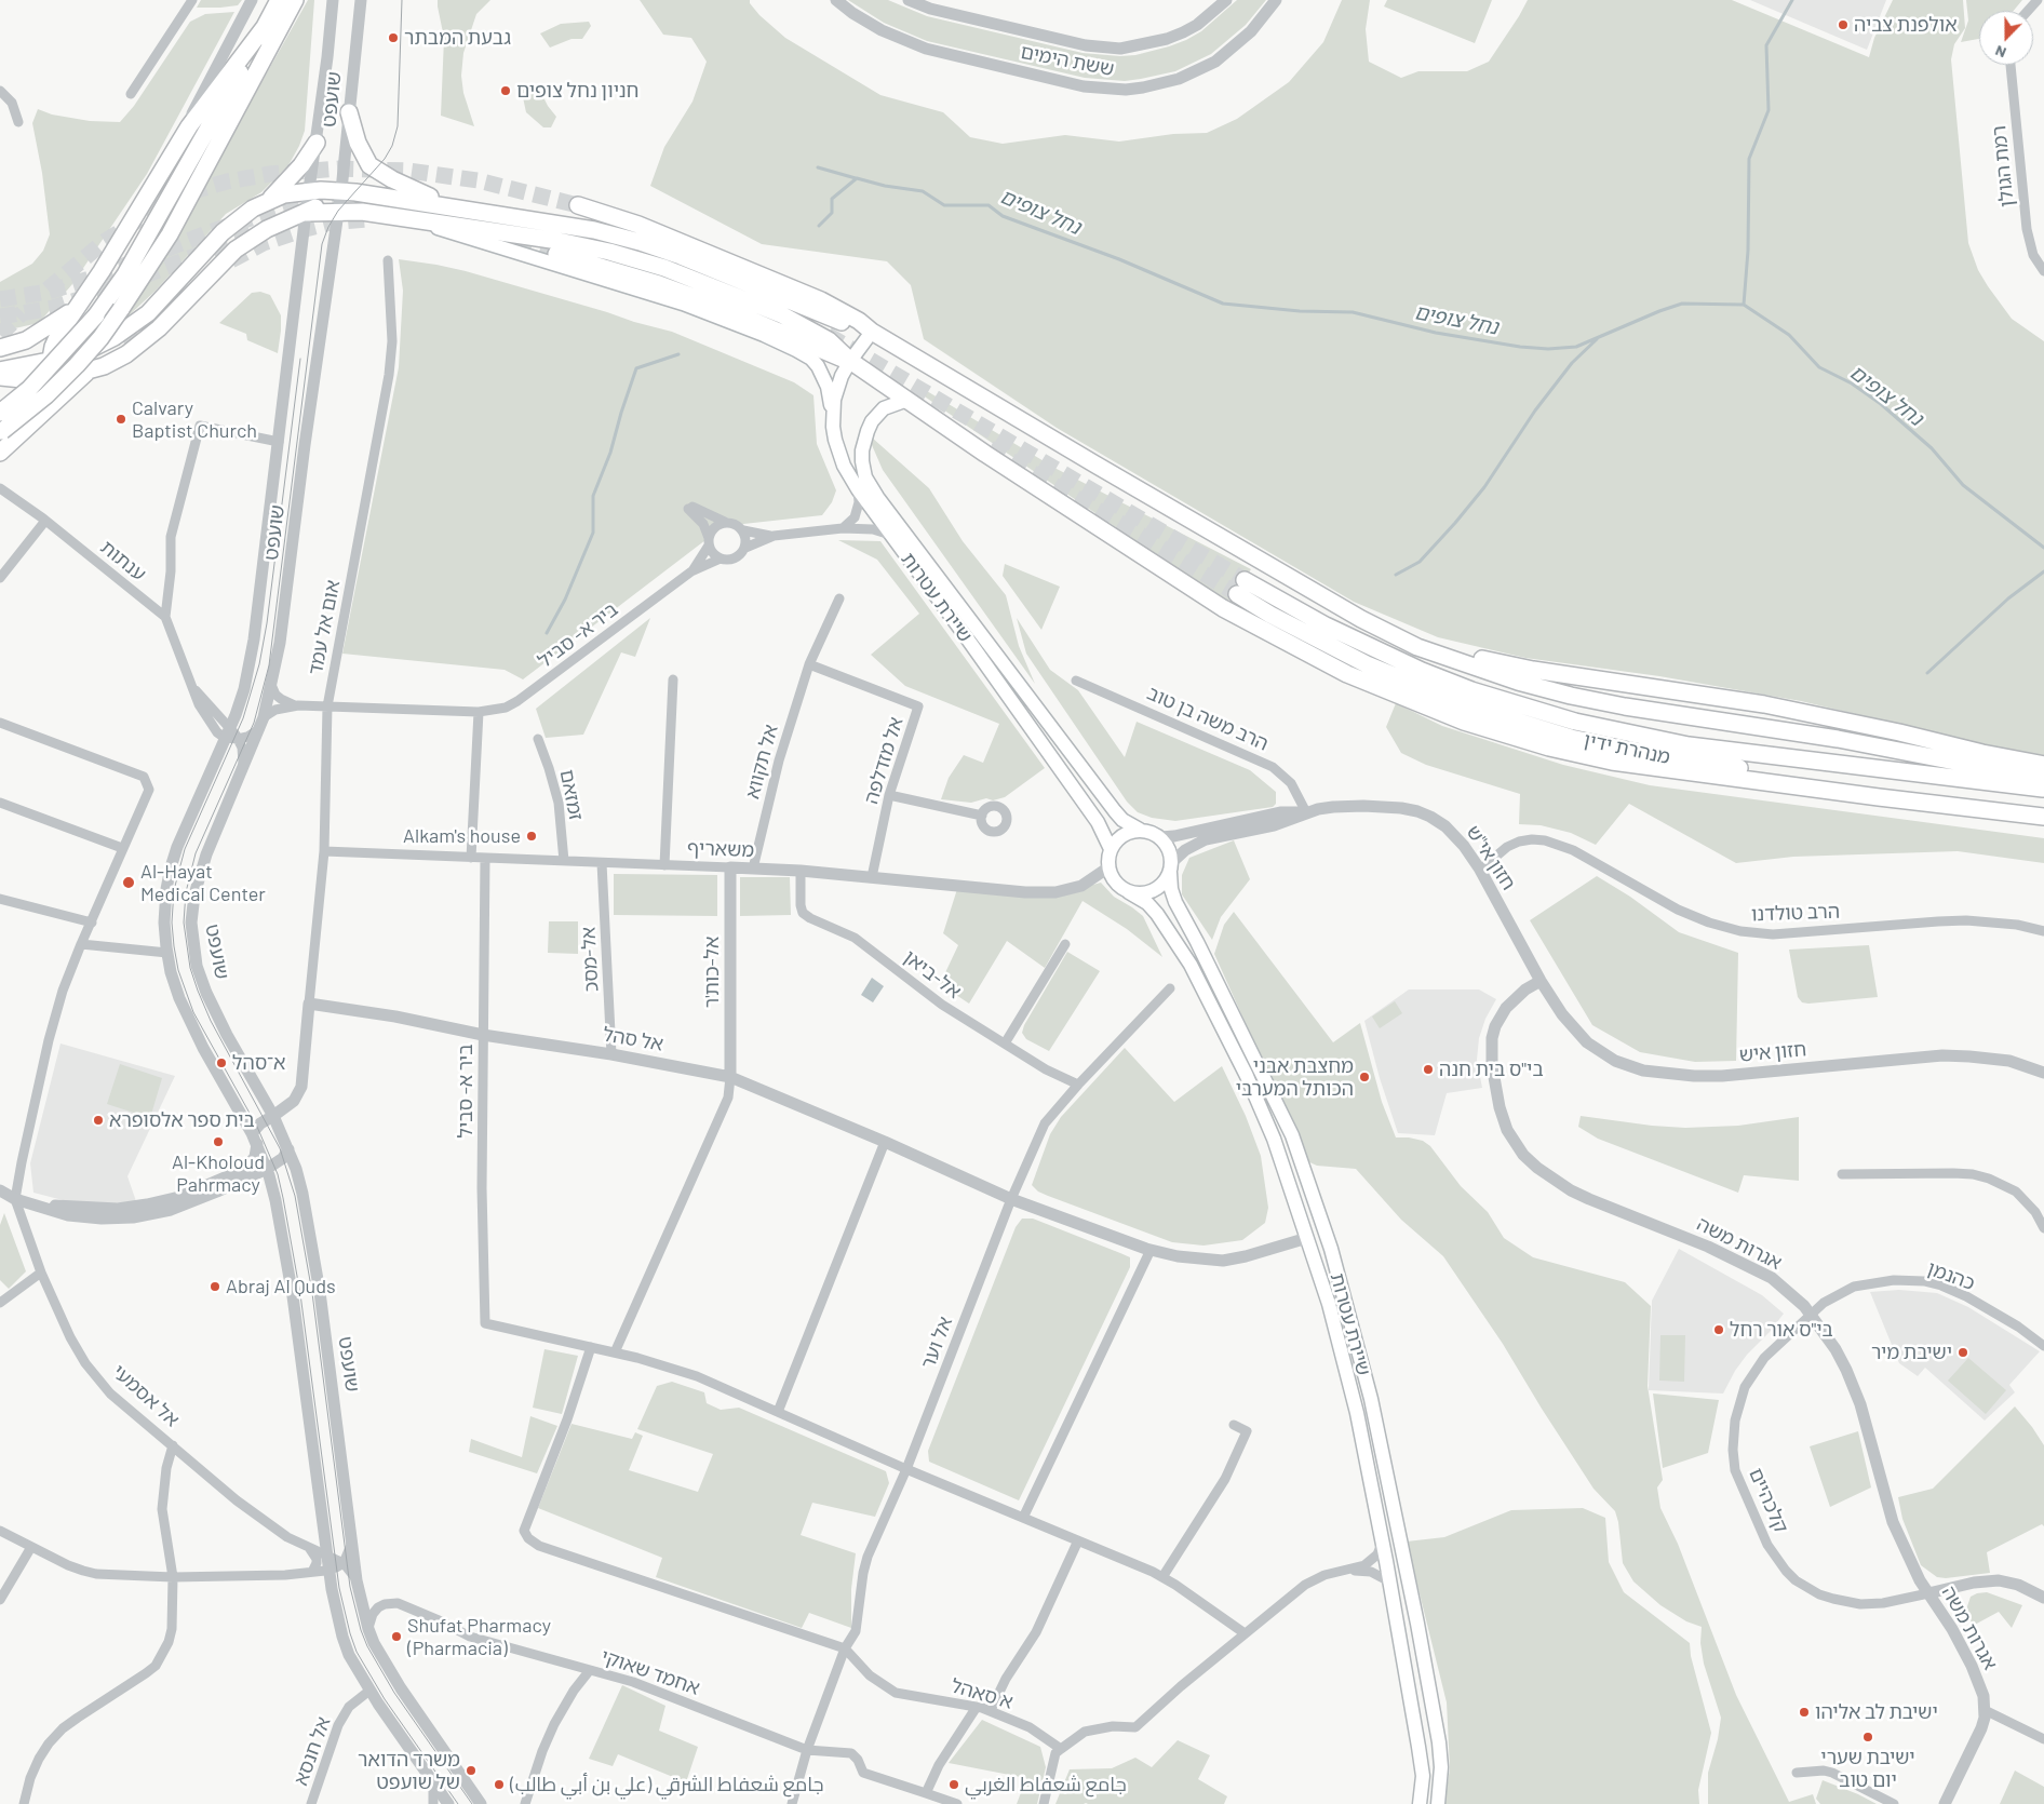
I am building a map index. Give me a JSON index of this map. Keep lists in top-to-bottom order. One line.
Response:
{"streets":{"highway":["מנהרת ידין"],"main road":["שיירת עטרות"],"street":["ששת הימים","שועפט","רמת הגולן","ענתות","אום אל עמד","ביר א- סביל","הרב משה בן טוב","אל מזדלפה","אל תקווא","זמזאם","משאריף","חזון אי\"ש","הרב טולדנו","אל-מסכ","אל-כות'ר","אל-ביאן","אל סהל","חזון איש","אגרות משה","כהנמן","אל וער","אל אסמעי","קלכהיים","אחמד שאוקי","א סאהל","אל חנסא"]},"crossings":[["שועפט","ביר א- סביל"],["שועפט","אל אסמעי"],["שועפט","אחמד שאוקי"],["שועפט","אל חנסא"],["שיירת עטרות","משאריף"],["שיירת עטרות","חזון אי\"ש"],["שיירת עטרות","אל סהל"],["אום אל עמד","ביר א- סביל"],["אום אל עמד","משאריף"],["אום אל עמד","אל סהל"],["ביר א- סביל","משאריף"],["ביר א- סביל","אל סהל"],["הרב משה בן טוב","חזון אי\"ש"],["אל מזדלפה","אל תקווא"],["אל מזדלפה","משאריף"],["אל תקווא","משאריף"],["זמזאם","משאריף"],["משאריף","חזון אי\"ש"],["משאריף","אל-מסכ"],["משאריף","אל-כות'ר"],["משאריף","אל-ביאן"],["חזון אי\"ש","הרב טולדנו"],["חזון אי\"ש","חזון איש"],["חזון אי\"ש","אגרות משה"],["אל-מסכ","אל סהל"],["אל-כות'ר","אל סהל"],["אל-ביאן","אל וער"],["אל סהל","אל וער"],["חזון איש","אגרות משה"],["אגרות משה","כהנמן"],["אגרות משה","קלכהיים"],["כהנמן","קלכהיים"],["אל וער","אחמד שאוקי"],["אל וער","א סאהל"]],"water":["נחל צופים"],"places":["אולפנת צביה","גבעת המבתר","חניון נחל צופים","Calvary Baptist Church","Alkam's house","Al-Hayat Medical Center","א־סהל","בי\"ס בית חנה","מחצבת אבני הכותל המערבי","בית ספר אלסופרא","Al-Kholoud Pahrmacy","Abraj Al Quds","בי\"ס אור רחל","ישיבת מיר","Shufat Pharmacy (Pharmacia)","ישיבת לב אליהו","ישיבת שערי יום טוב","משרד הדואר של שועפט","جامع شعفاط الشرقي (علي بن أبي طالب)","جامع شعفاط الغربي"],"north":"bottom"}
